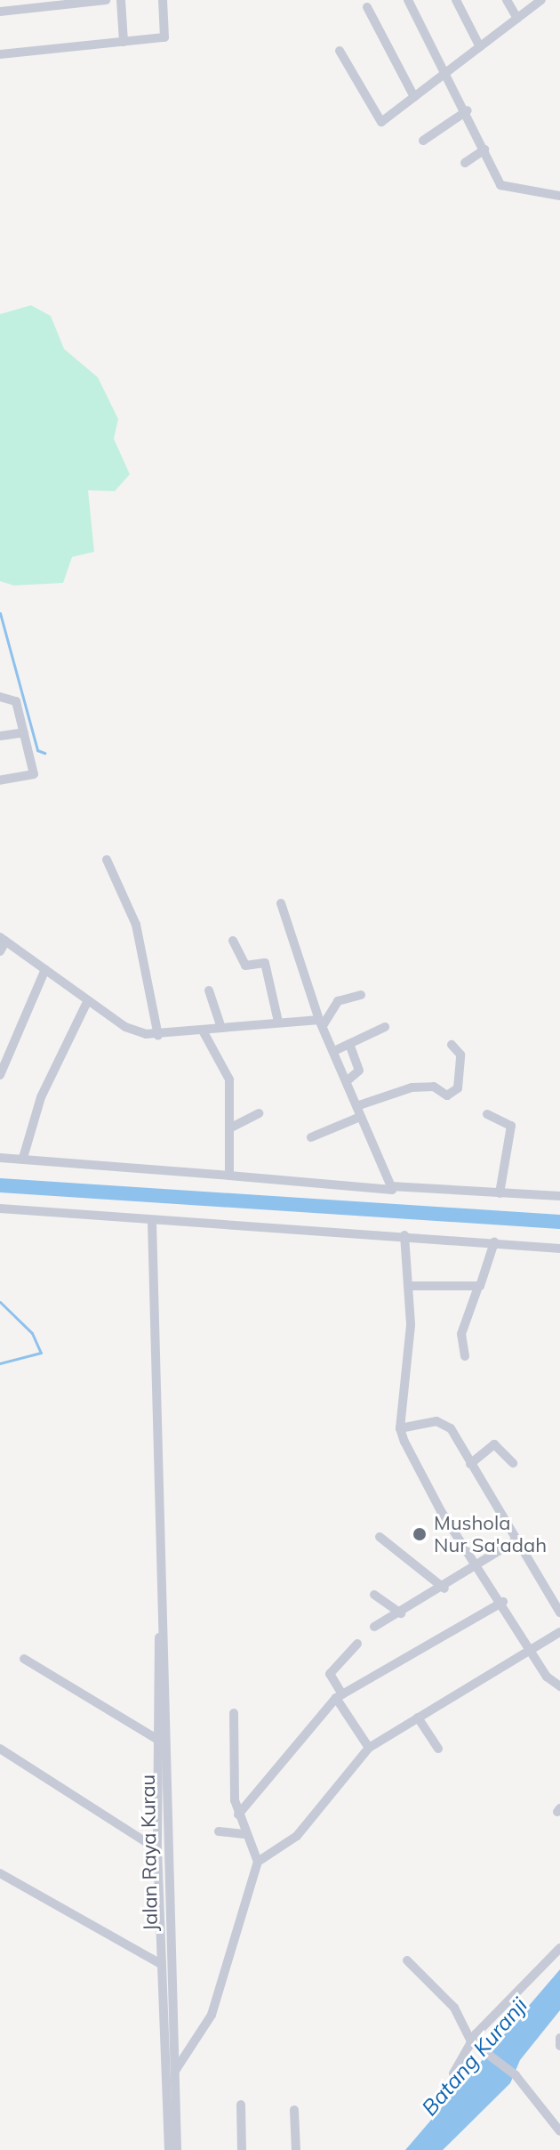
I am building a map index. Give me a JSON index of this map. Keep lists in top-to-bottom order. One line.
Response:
{"streets":{"street":["Jalan Raya Kurau"]},"water":["Batang Kuranji"],"places":["Mushola Nur Sa'adah"]}
